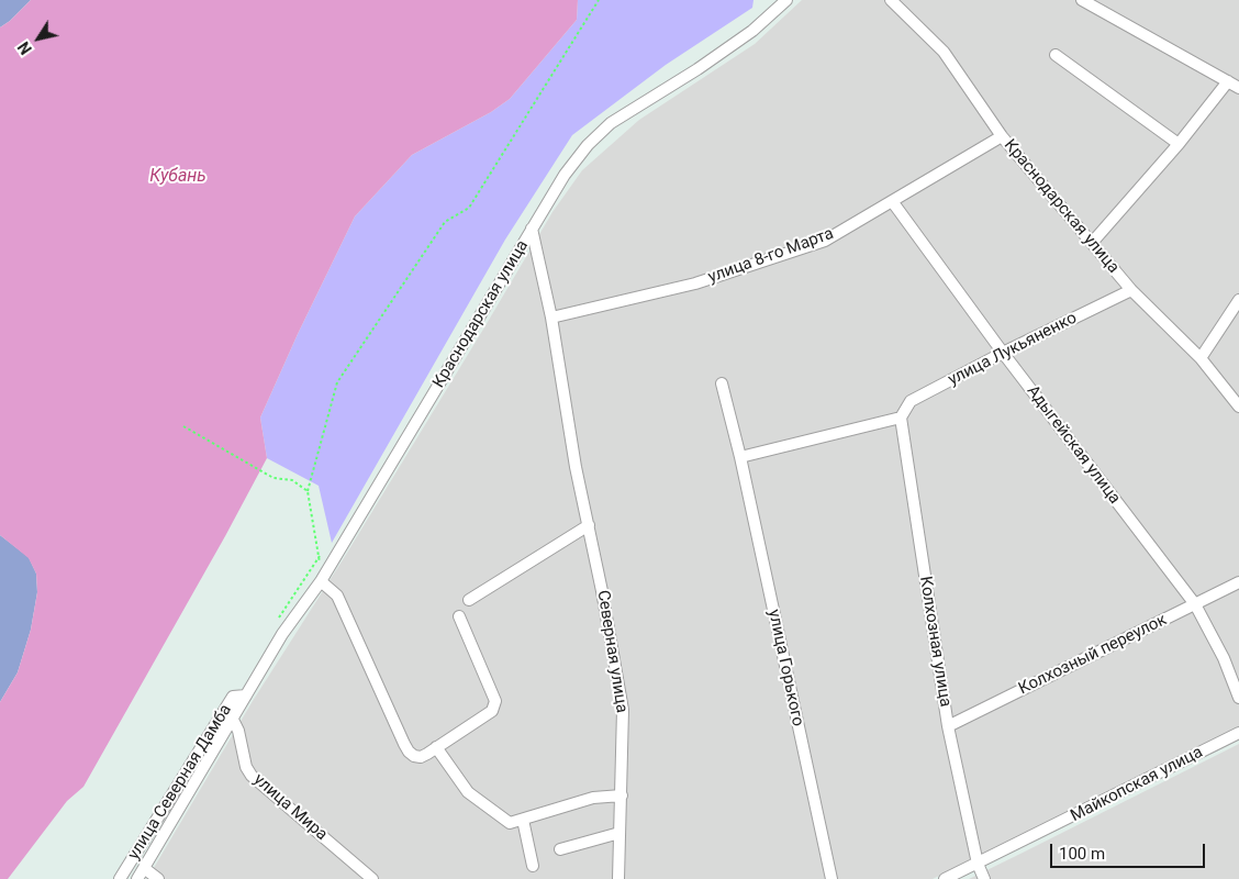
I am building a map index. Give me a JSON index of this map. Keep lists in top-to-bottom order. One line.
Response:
{"streets":{"street":["Краснодарская улица","улица 8-го Марта","улица Лукьяненко","Адыгейская улица","Колхозная улица","Северная улица","Колхозный переулок","улица Горького","улица Северная Дамба","Майкопская улица","улица Мира"]},"crossings":[["Краснодарская улица","улица 8-го Марта"],["Краснодарская улица","улица Лукьяненко"],["Краснодарская улица","Северная улица"],["Краснодарская улица","улица Северная Дамба"],["Краснодарская улица","улица Мира"],["улица 8-го Марта","Адыгейская улица"],["улица 8-го Марта","Северная улица"],["улица Лукьяненко","Адыгейская улица"],["улица Лукьяненко","Колхозная улица"],["Адыгейская улица","Колхозный переулок"],["Колхозная улица","Колхозный переулок"],["Колхозная улица","Майкопская улица"]],"water":["Кубань"],"scale_bar":"100 m","north":"bottom left"}
